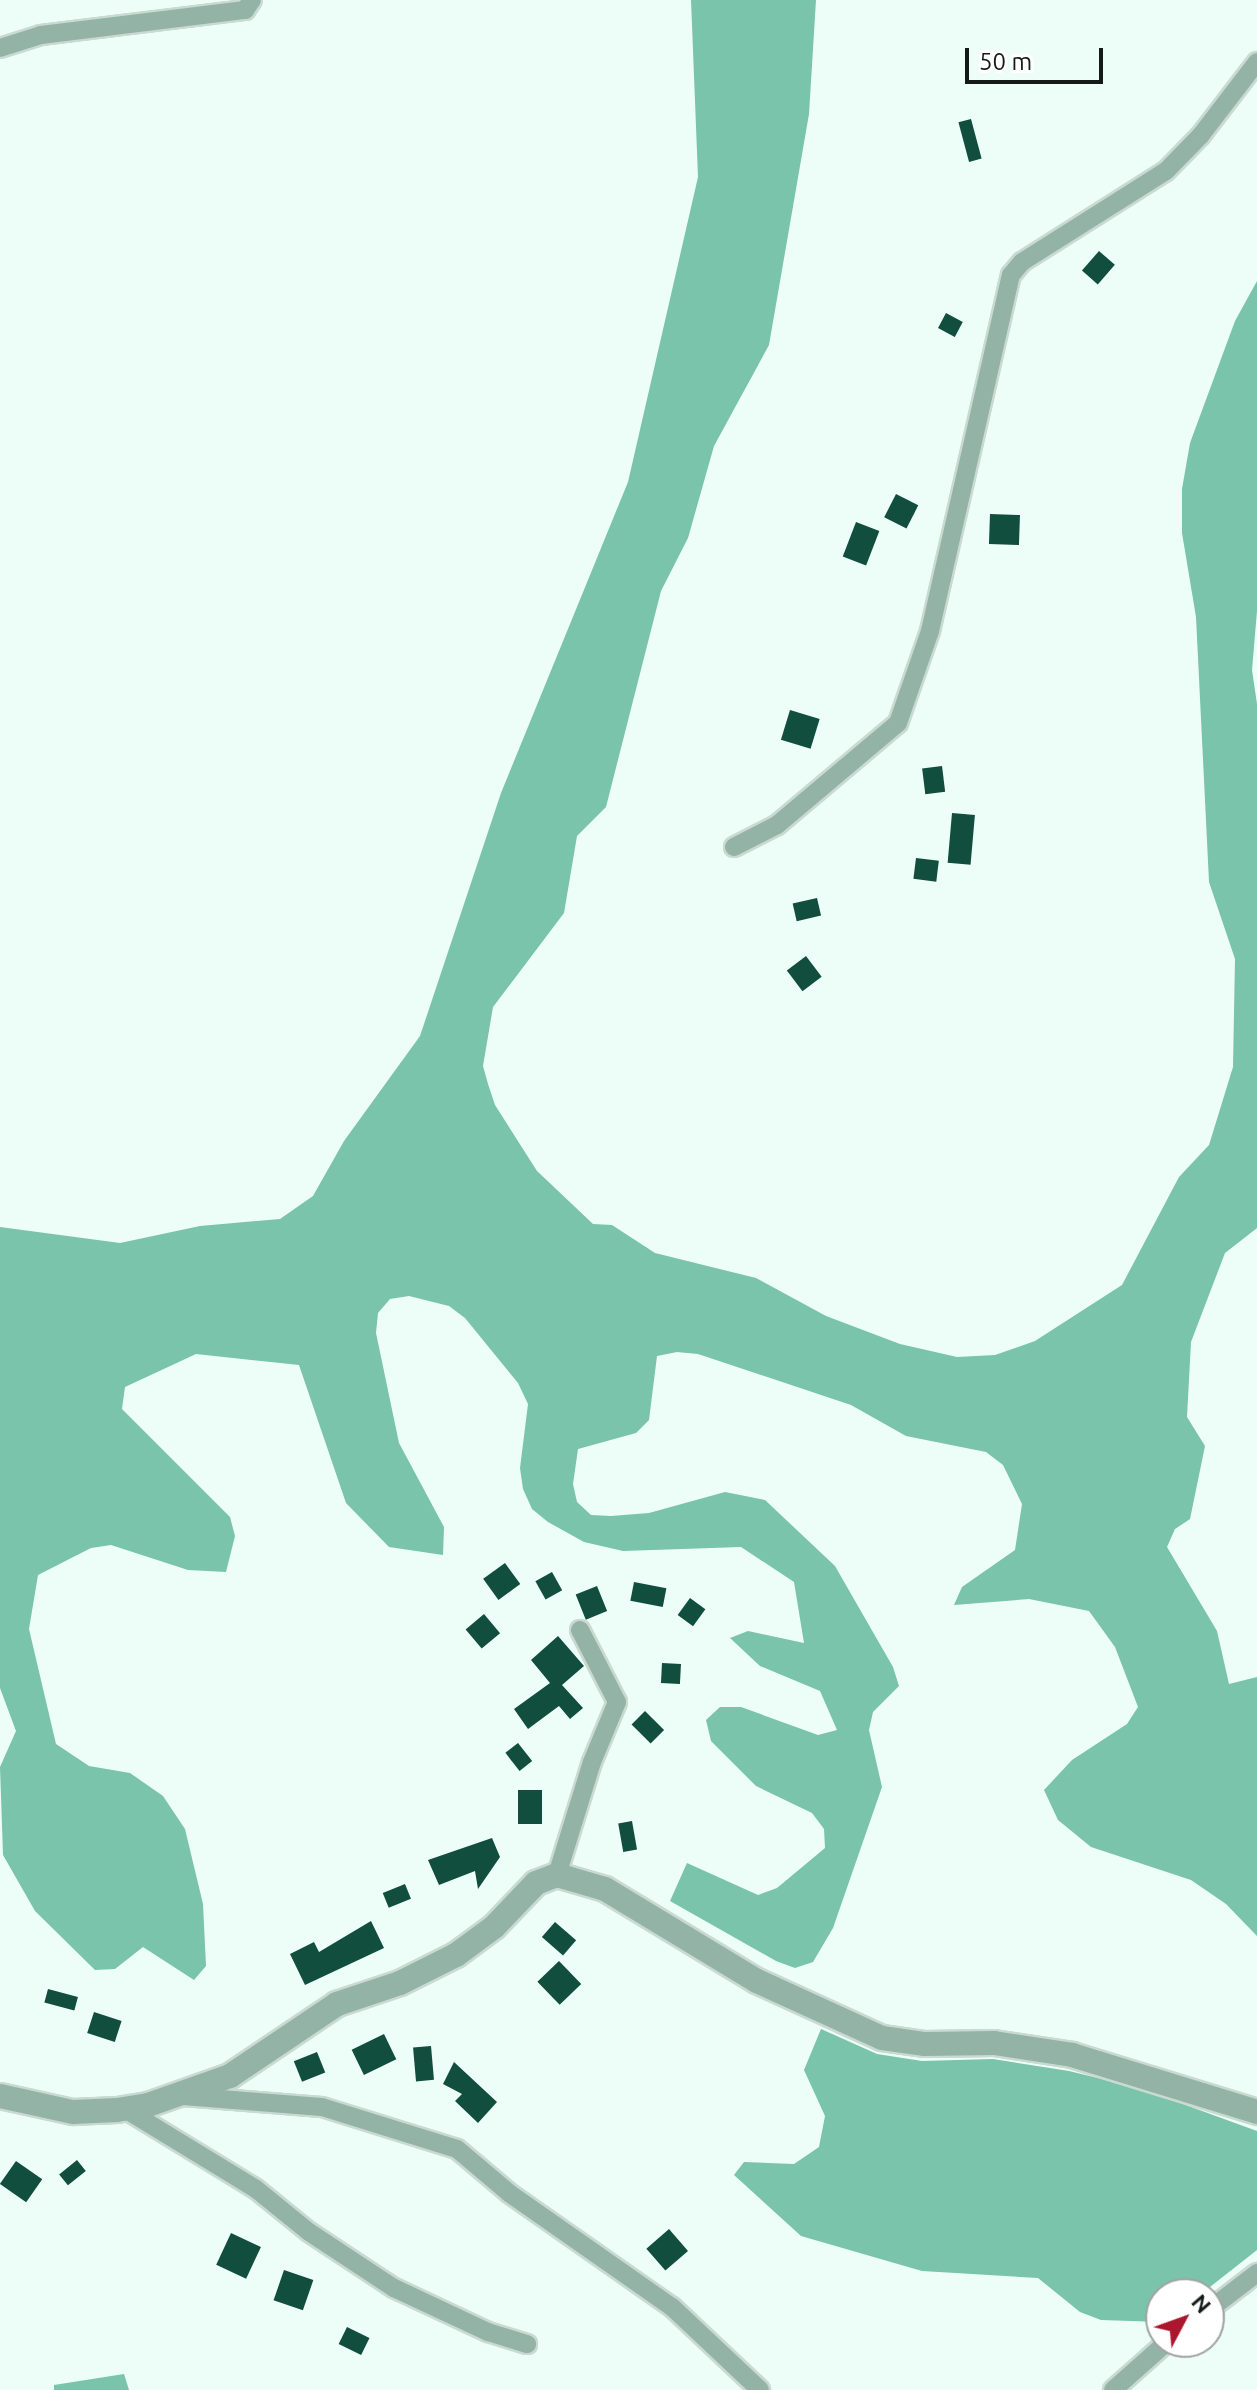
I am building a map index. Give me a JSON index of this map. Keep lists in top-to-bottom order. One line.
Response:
{"scale_bar":"50 m","north":"top right"}
